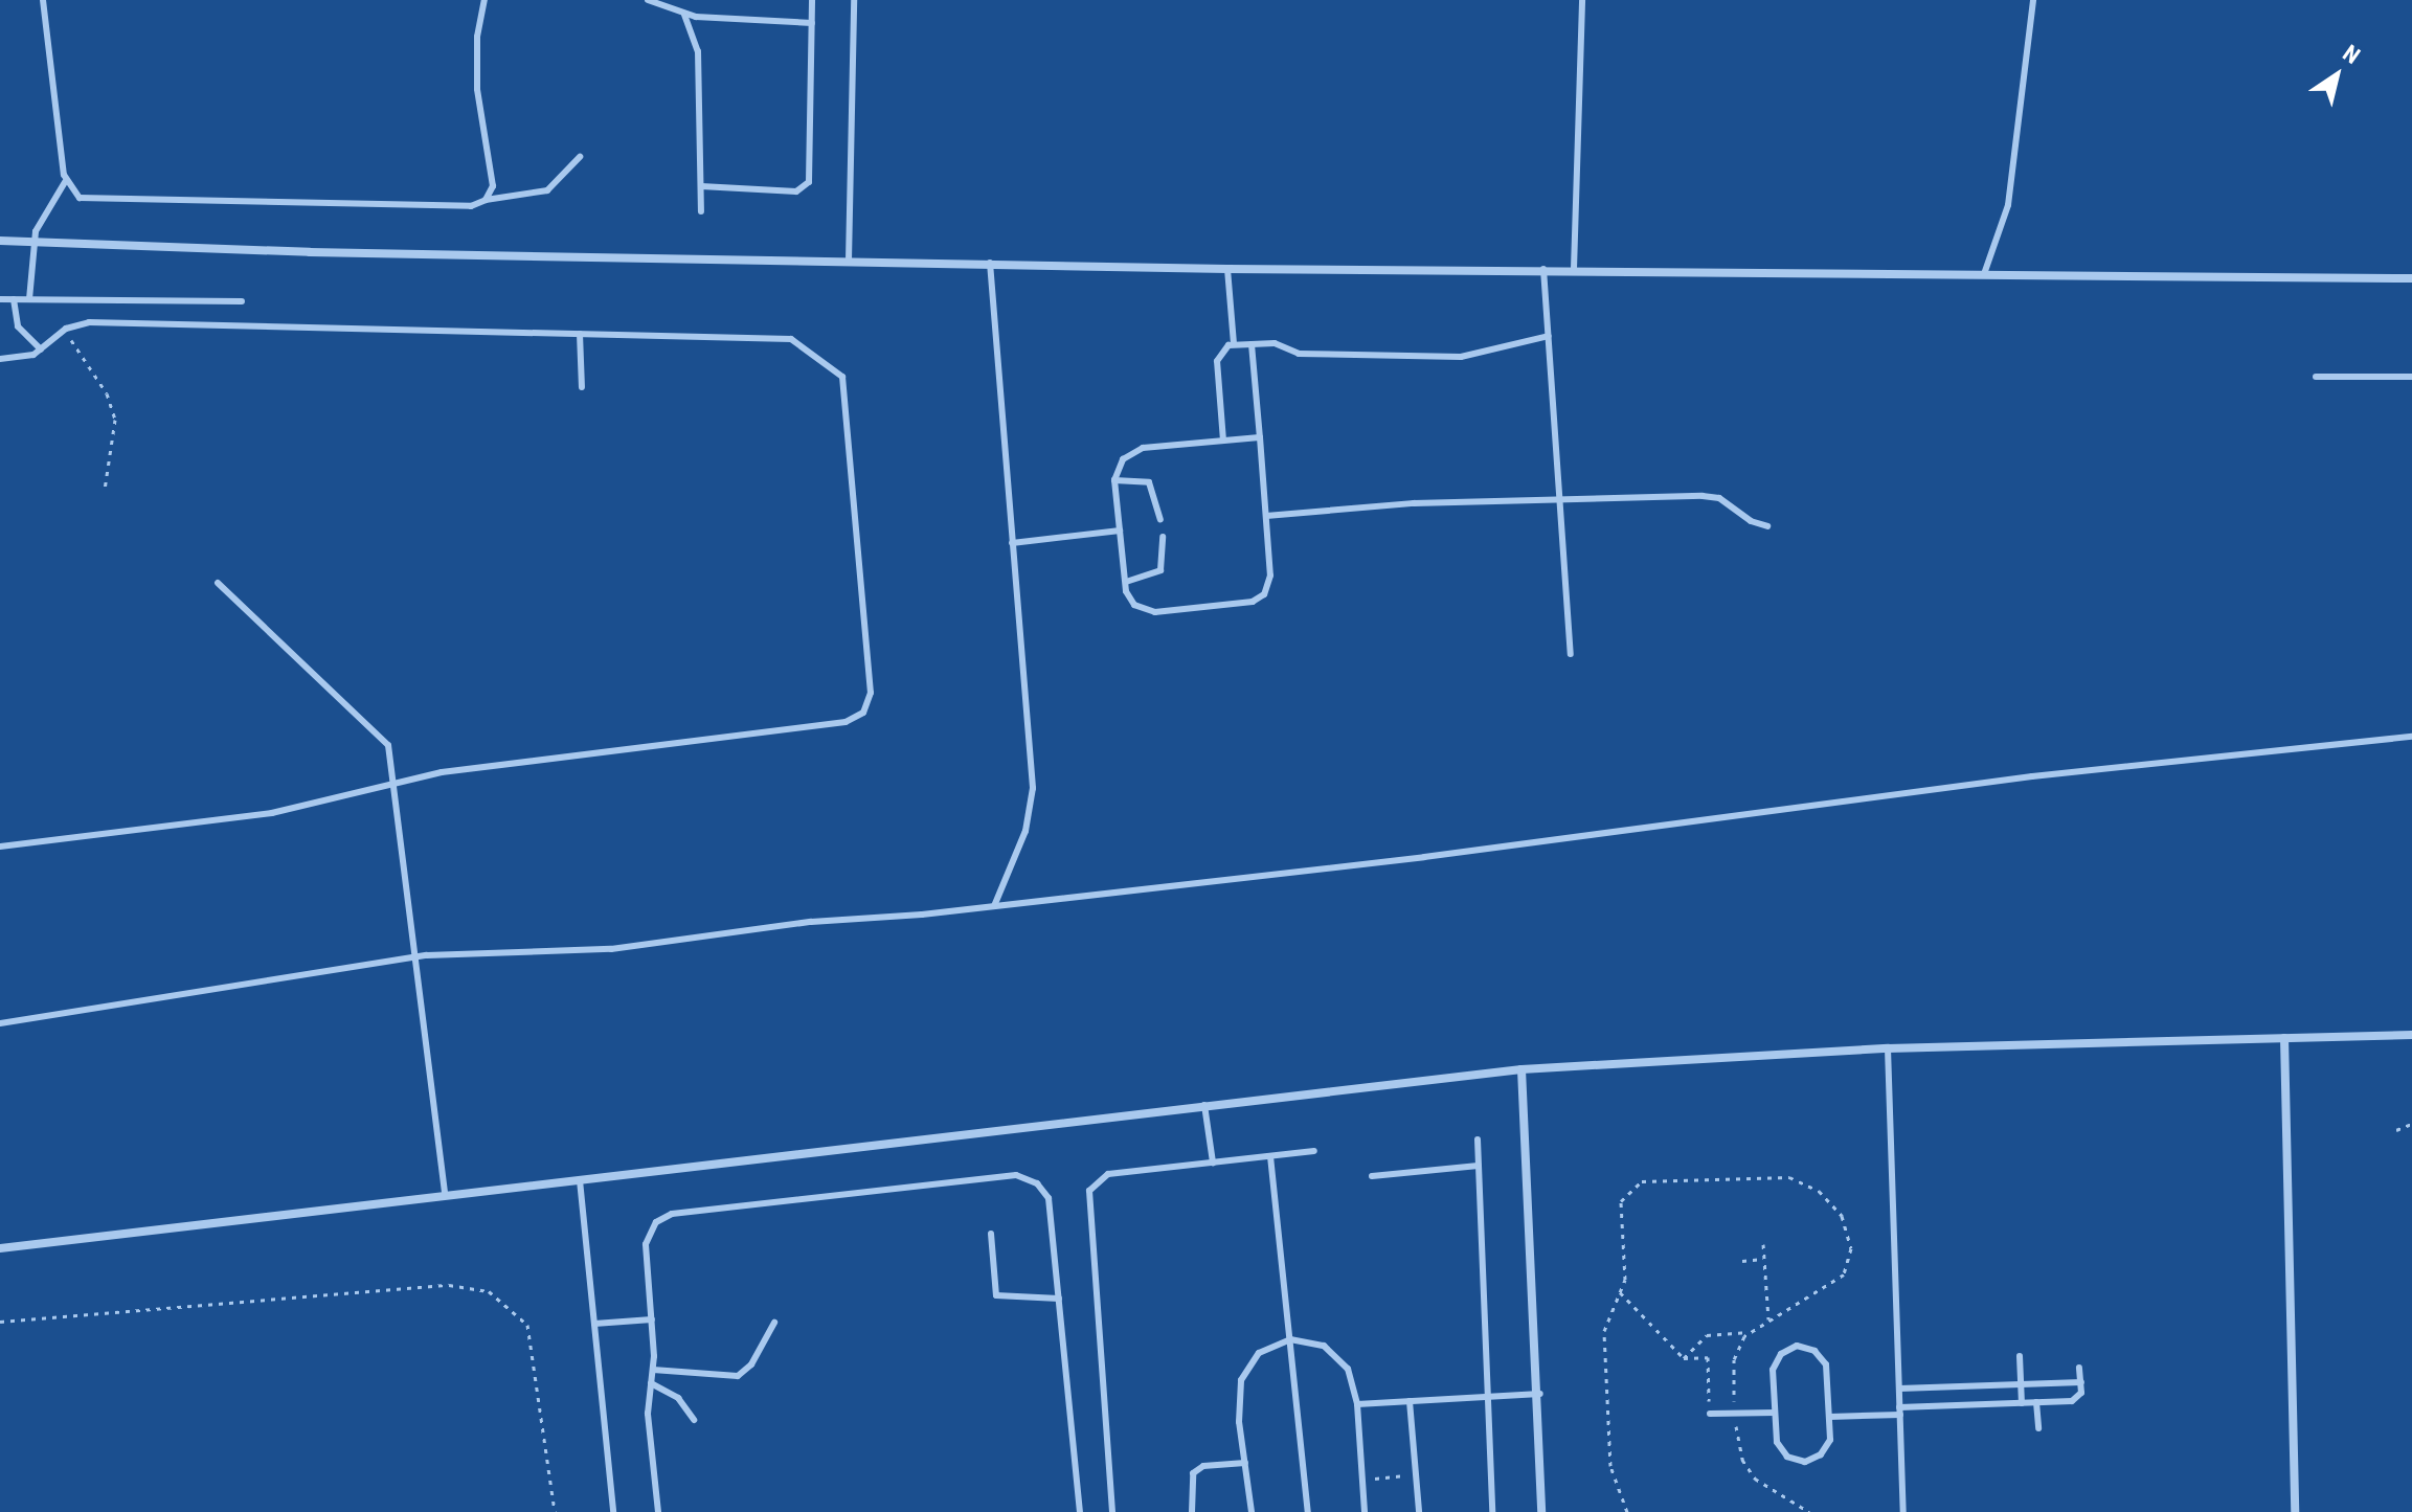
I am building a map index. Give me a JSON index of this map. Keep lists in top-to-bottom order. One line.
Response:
{"north":"top right"}
